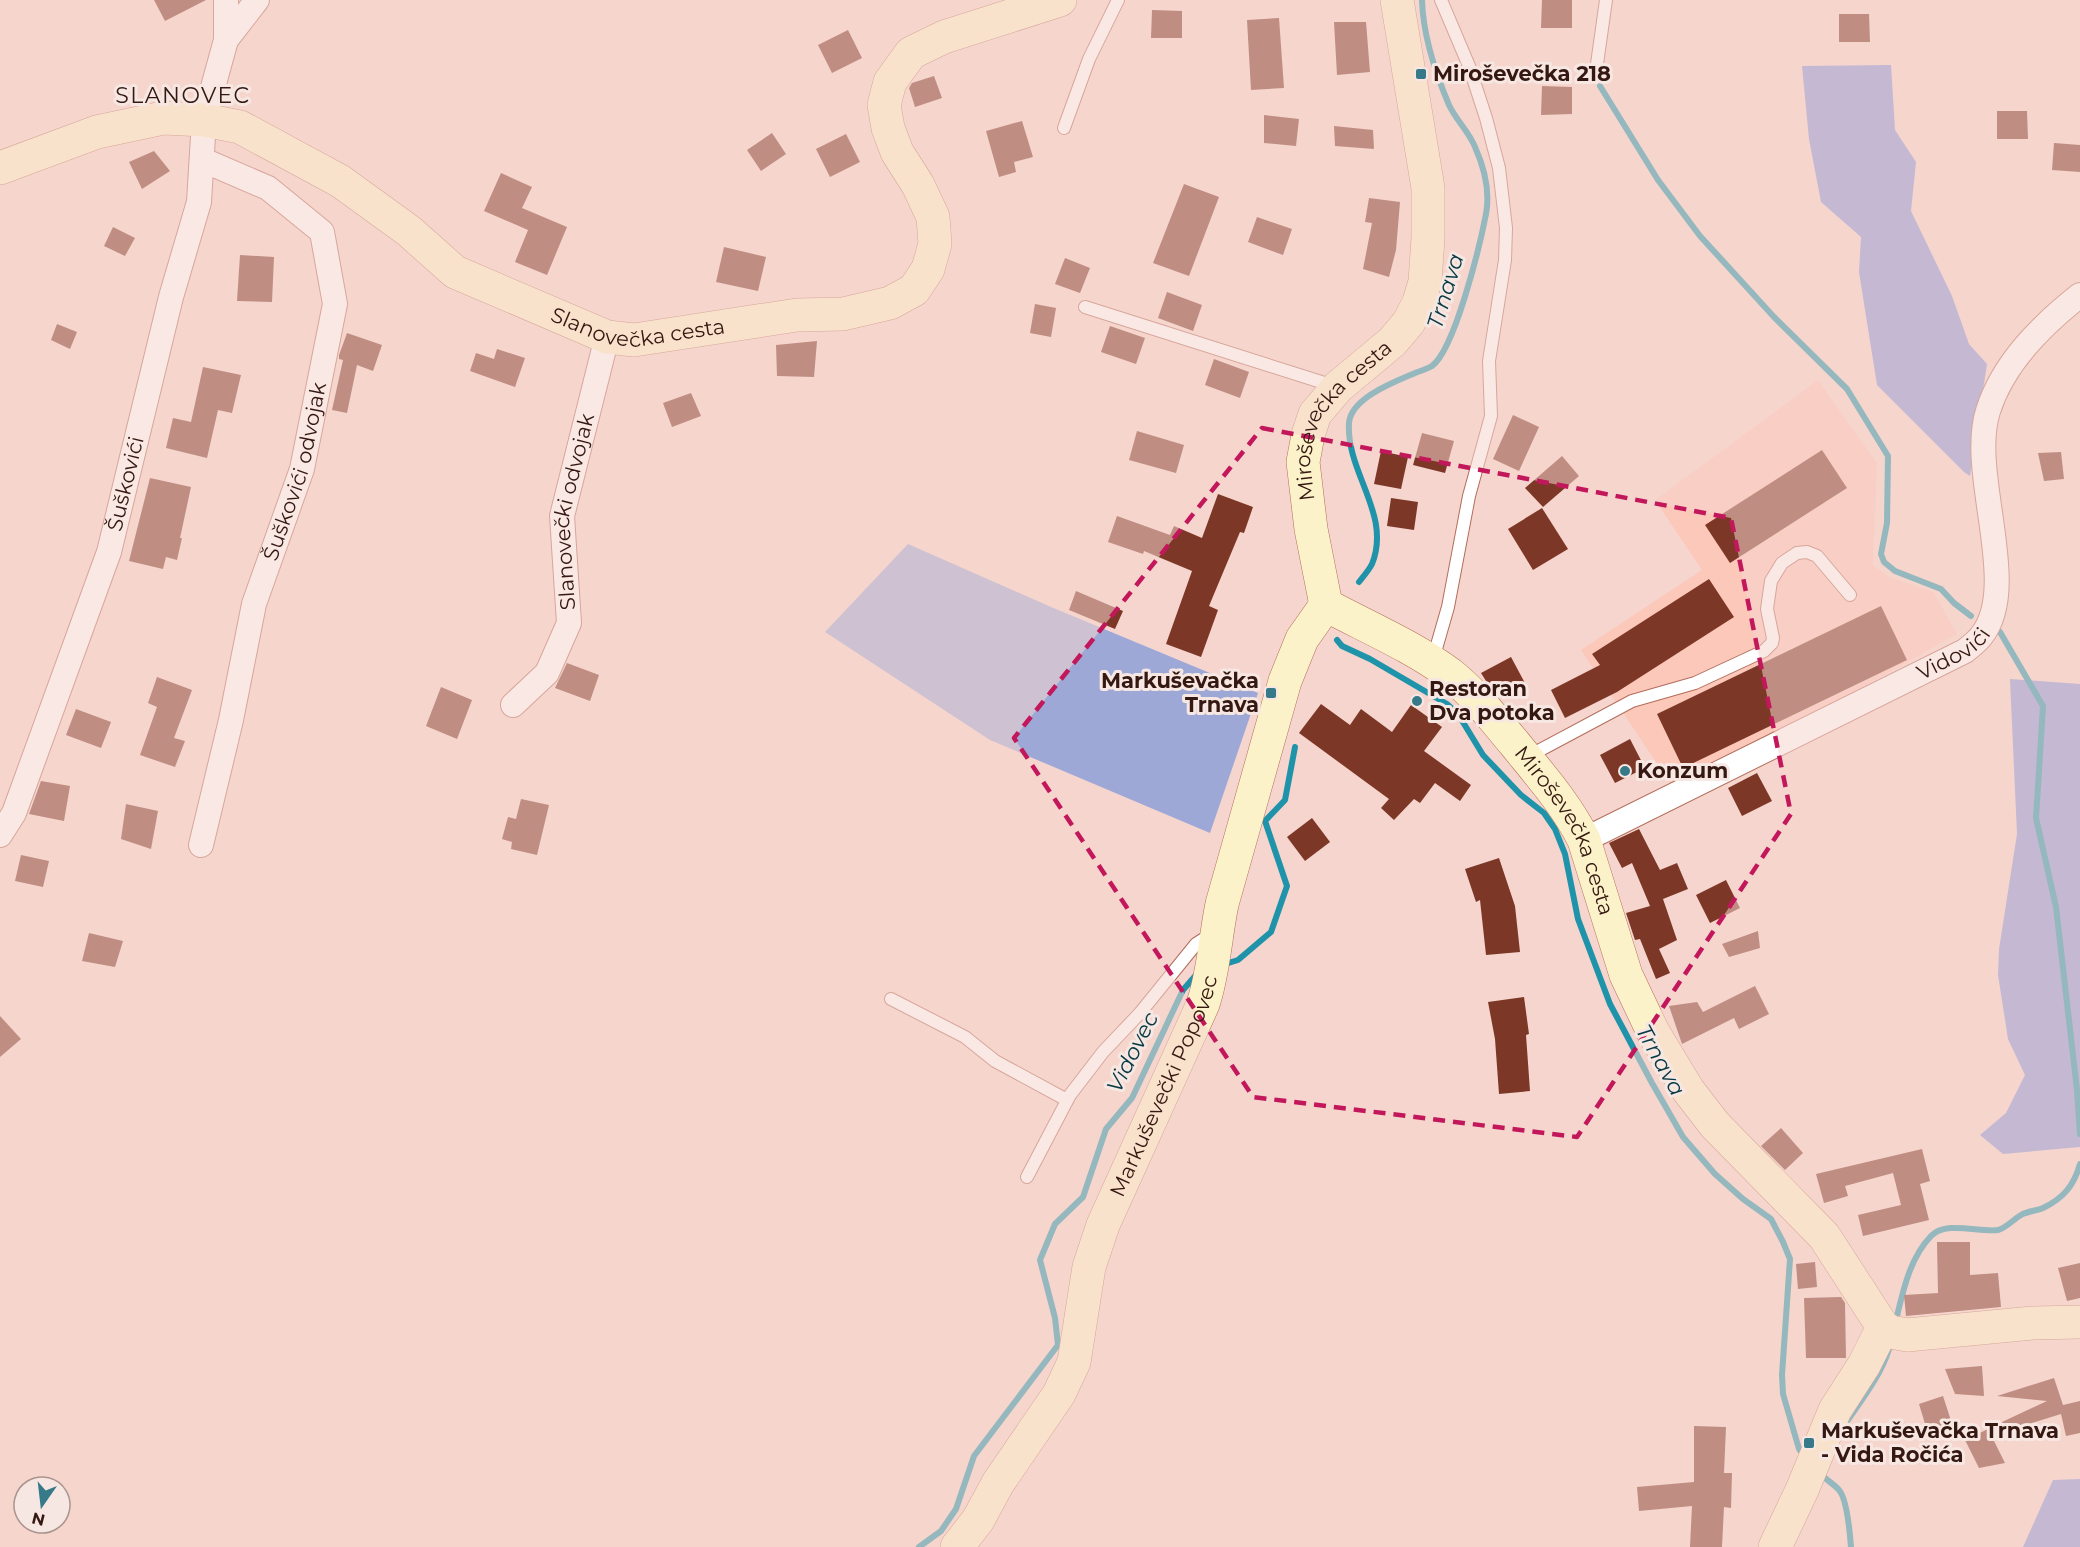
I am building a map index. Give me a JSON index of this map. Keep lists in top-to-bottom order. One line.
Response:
{"streets":{"street":["Slanovečka cesta","Miroševečka cesta","Šuškovići odvojak","Šuškovići","Slanovečki odvojak","Vidovići","Markuševečki Popovec"]},"crossings":[["Slanovečka cesta","Šuškovići"],["Slanovečka cesta","Slanovečki odvojak"],["Miroševečka cesta","Vidovići"],["Miroševečka cesta","Markuševečki Popovec"],["Šuškovići odvojak","Šuškovići"]],"districts":["SLANOVEC"],"water":["Trnava","Vidovec"],"places":{"transit":["Miroševečka 218","Markuševačka Trnava","Markuševačka Trnava - Vida Ročića"],"other":["Restoran Dva potoka","Konzum"]},"north":"bottom"}
